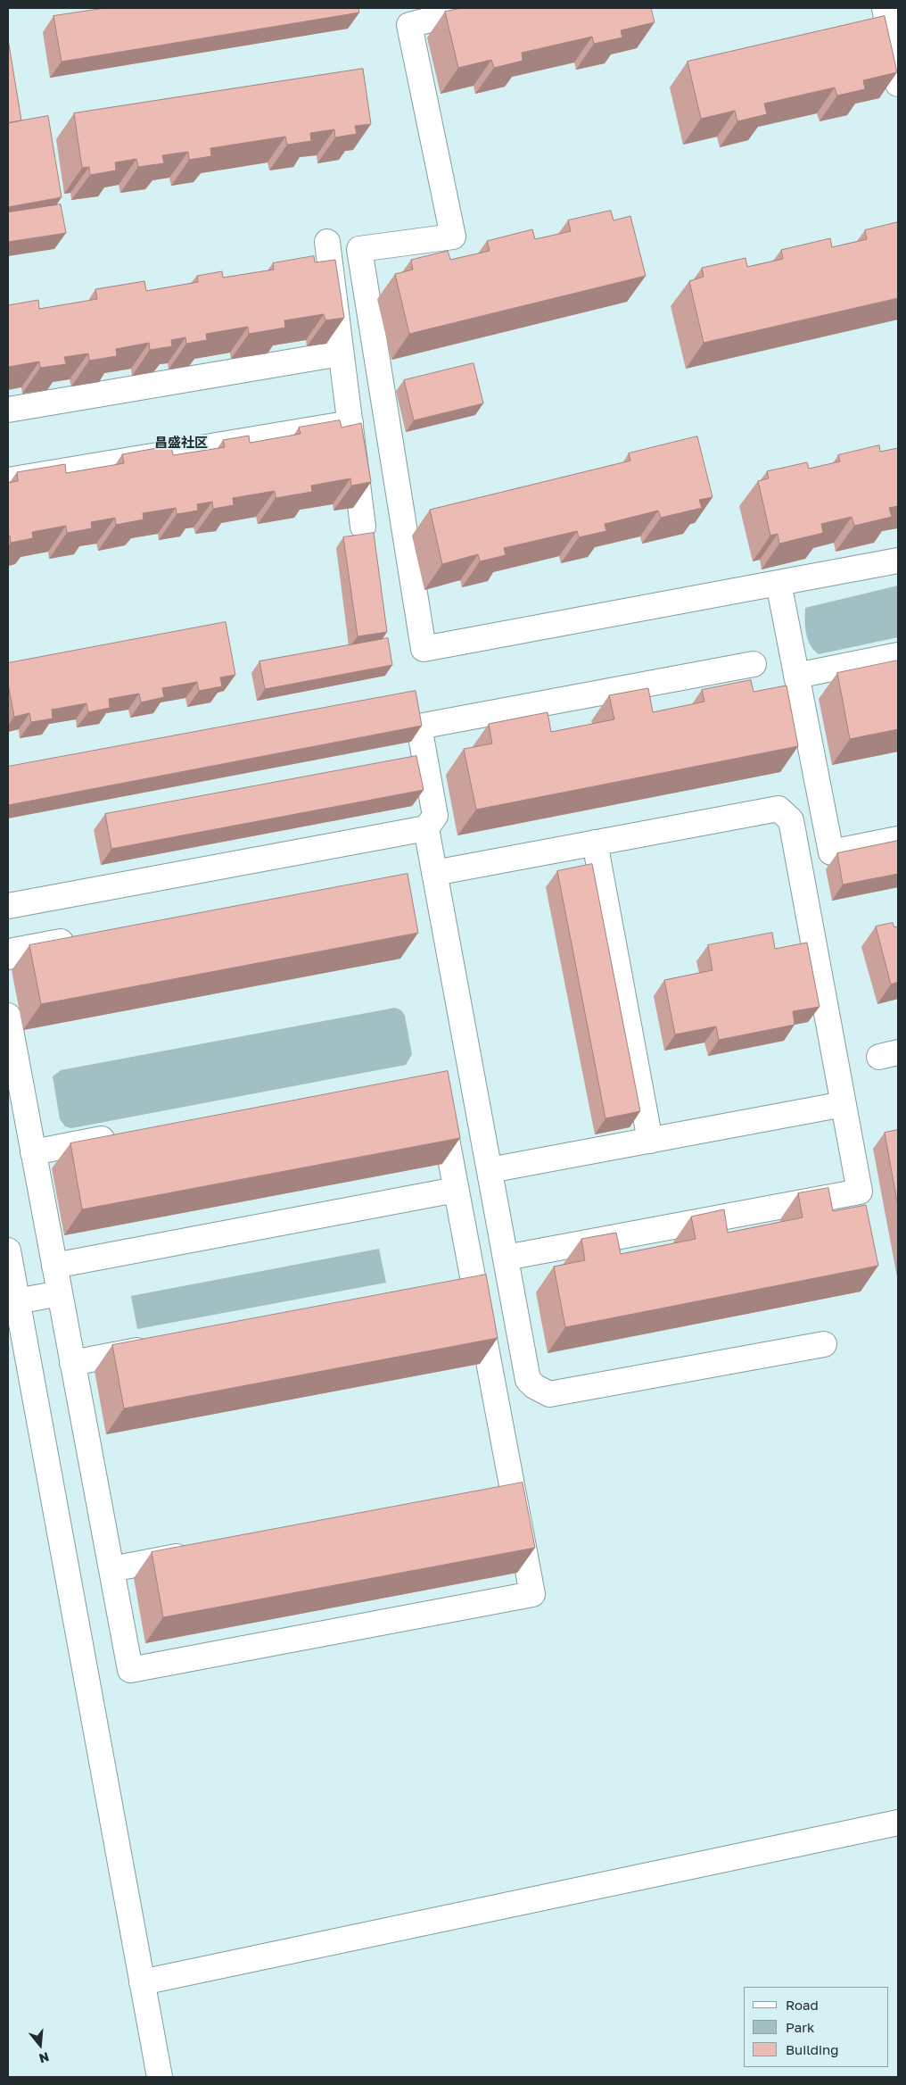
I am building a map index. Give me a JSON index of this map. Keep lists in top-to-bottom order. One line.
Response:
{"districts":["昌盛社区"],"legend":["Road","Park","Building"],"north":"bottom"}
